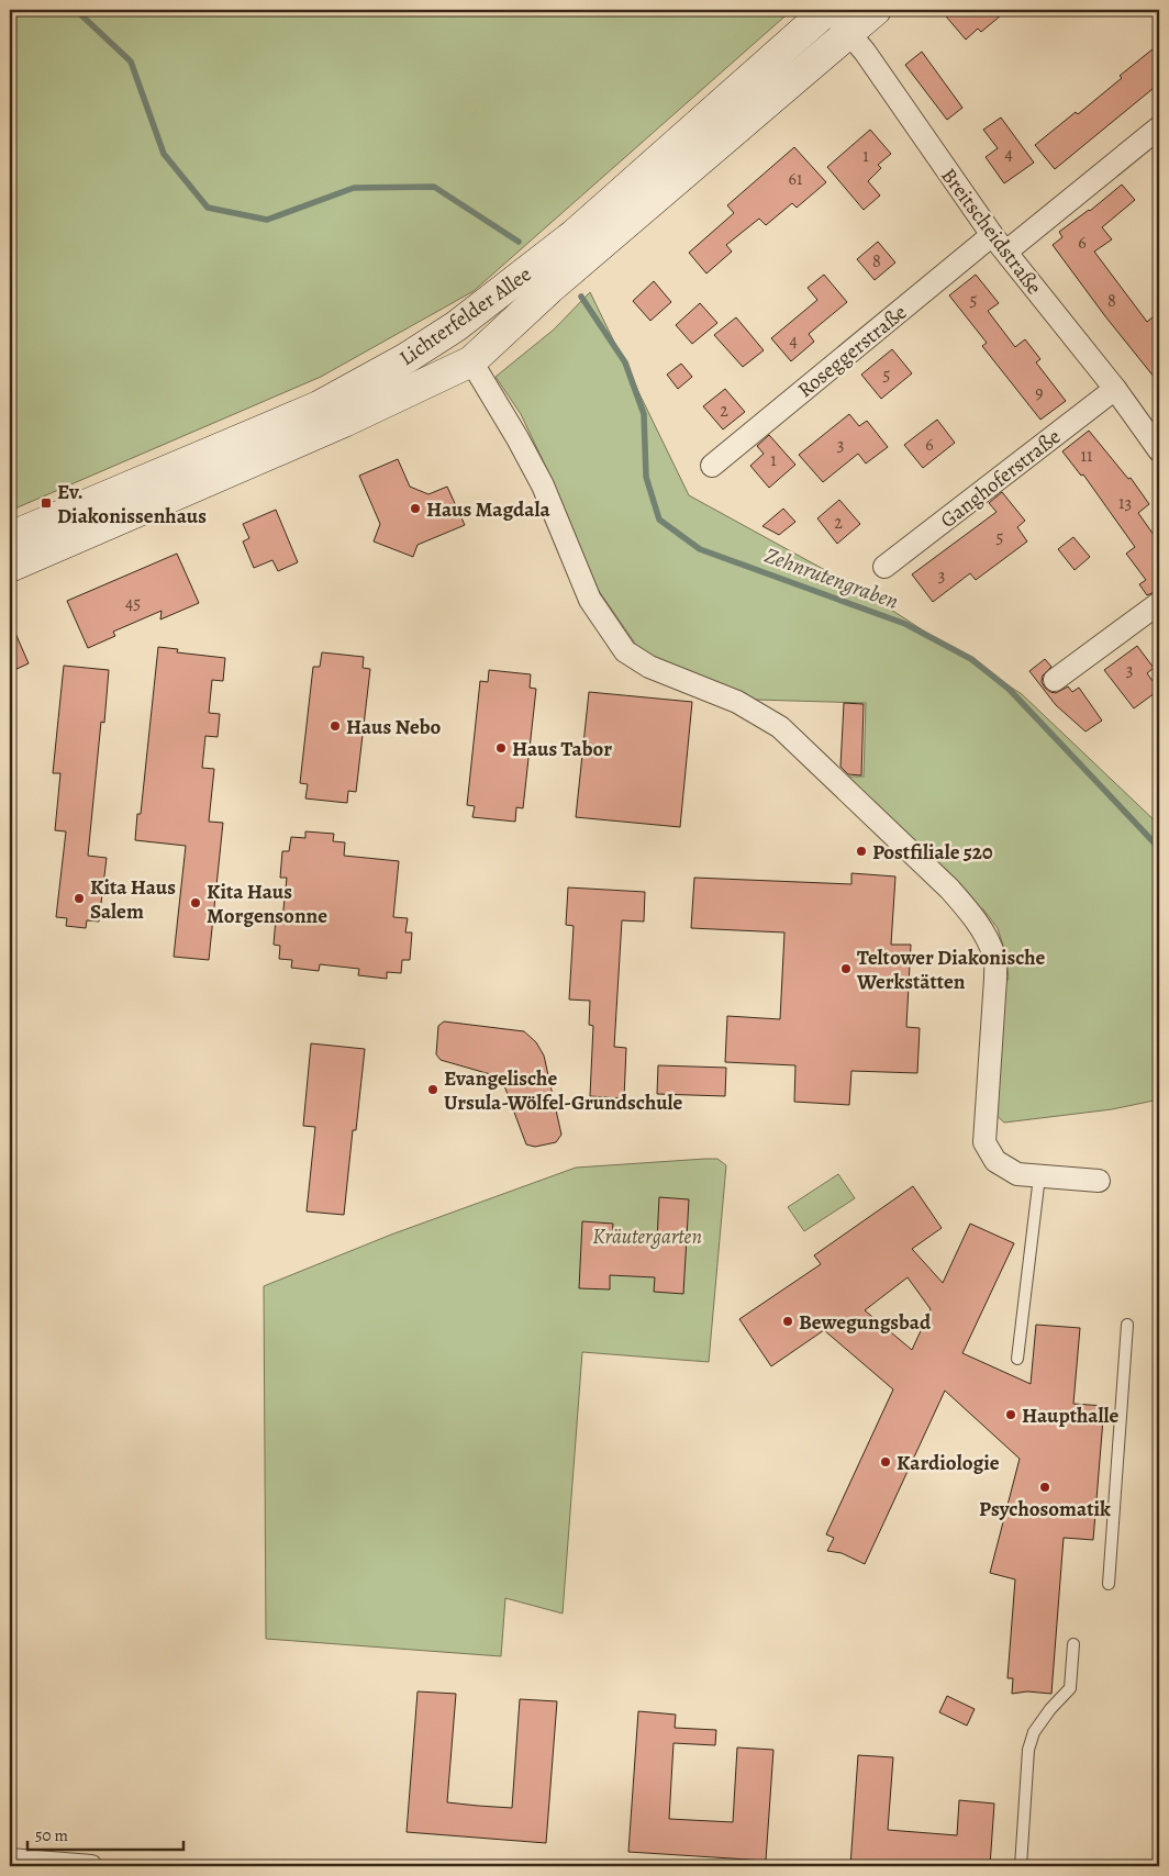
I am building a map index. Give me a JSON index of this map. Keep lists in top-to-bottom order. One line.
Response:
{"streets":{"main road":["Lichterfelder Allee"],"street":["Breitscheidstraße","Roseggerstraße","Ganghoferstraße"]},"crossings":[["Breitscheidstraße","Lichterfelder Allee"],["Breitscheidstraße","Roseggerstraße"],["Breitscheidstraße","Ganghoferstraße"]],"water":["Zehnrutengraben"],"parks":["Kräutergarten"],"places":{"transit":["Ev. Diakonissenhaus"],"other":["Haus Magdala","Haus Nebo","Haus Tabor","Postfiliale 520","Kita Haus Salem","Kita Haus Morgensonne","Teltower Diakonische Werkstätten","Evangelische Ursula-Wölfel-Grundschule","Bewegungsbad","Haupthalle","Kardiologie","Psychosomatik"]},"house_numbers":["4","1","61","6","8","5","8","4","5","9","2","3","6","11","1","13","2","5","3","45","3"],"scale_bar":"50 m"}
